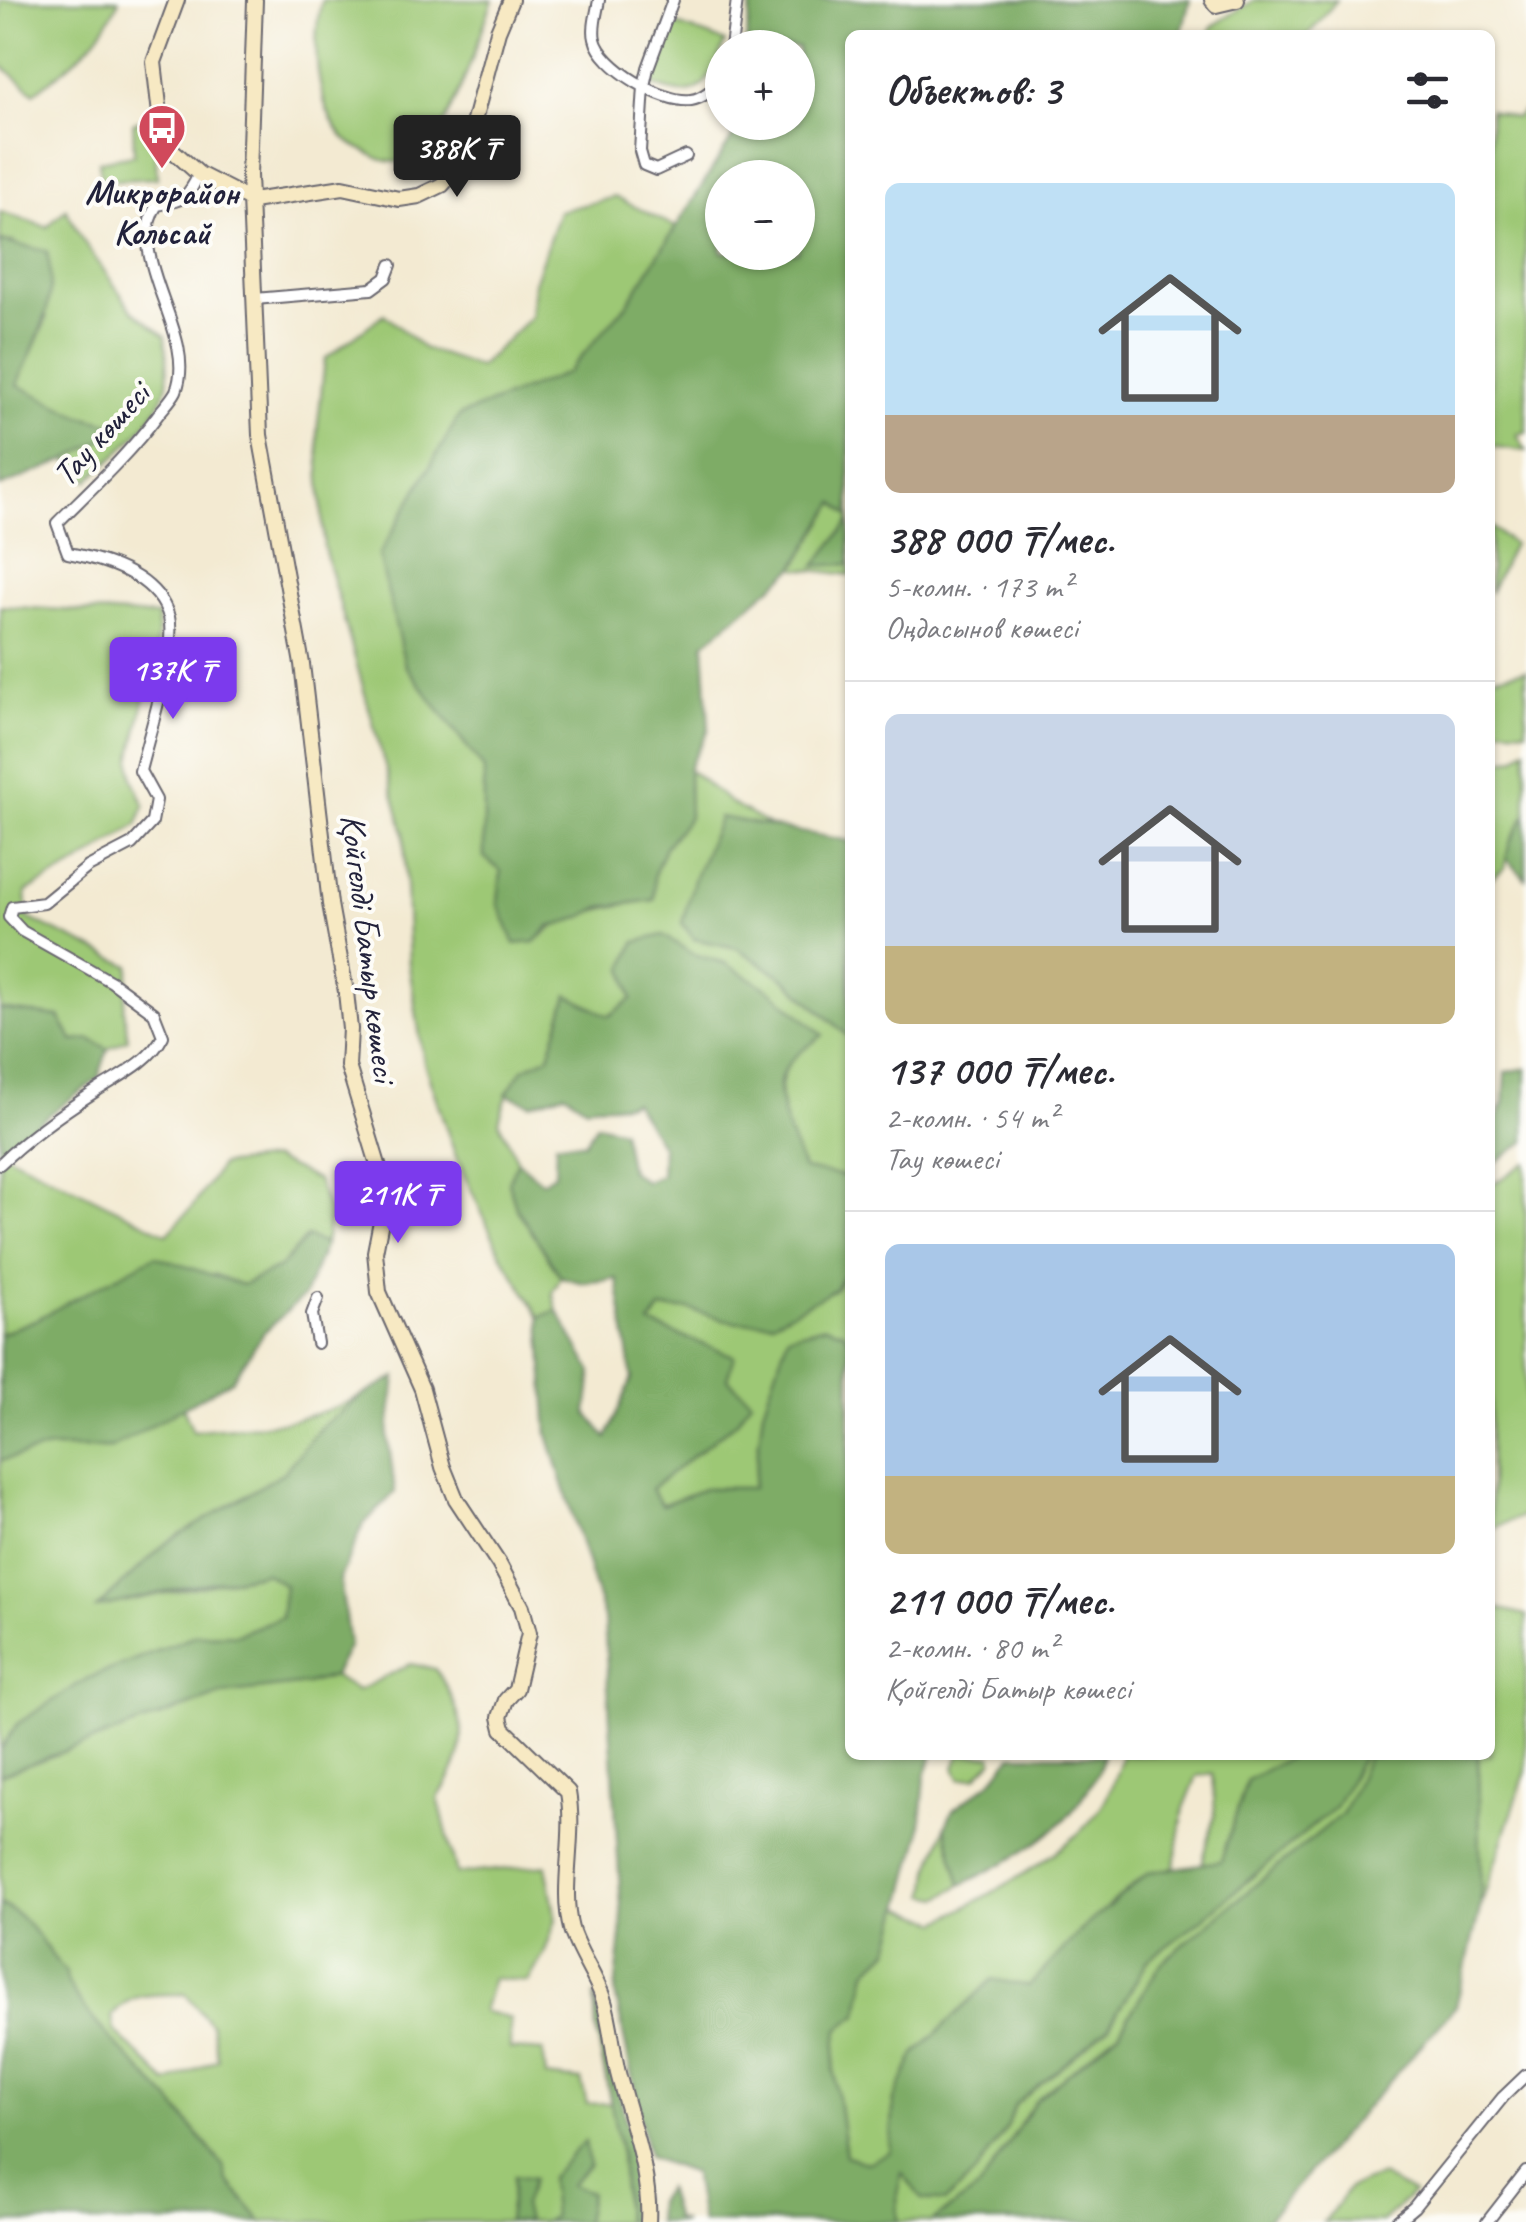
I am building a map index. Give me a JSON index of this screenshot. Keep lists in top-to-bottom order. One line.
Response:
{"streets":{"street":["Тау көшесі","Қойгелді Батыр көшесі"]},"places":{"bus stop":["Микрорайон Кольсай"]},"page":{"map_buttons":["+","−"],"heading":"Объектов: 3","price":["388K ₸","137K ₸","211K ₸"],"list":[{"name":"388 000 ₸/мес.","note":"5-комн. · 173 m² · Оңдасынов көшесі"},{"name":"137 000 ₸/мес.","note":"2-комн. · 54 m² · Тау көшесі"},{"name":"211 000 ₸/мес.","note":"2-комн. · 80 m² · Қойгелді Батыр көшесі"}]}}
